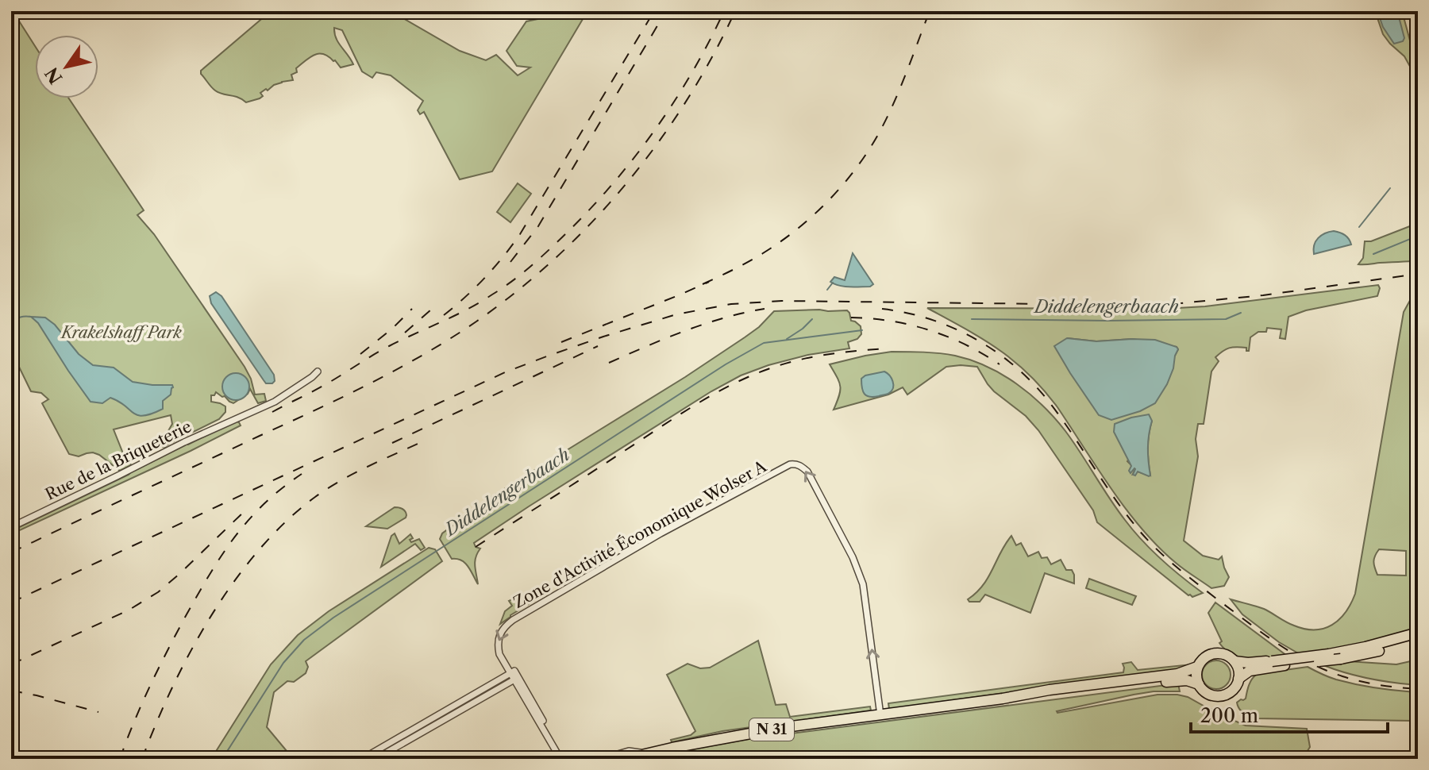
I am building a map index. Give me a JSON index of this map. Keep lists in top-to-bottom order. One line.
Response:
{"streets":{"main road":["N 31"],"street":["Rue de la Briqueterie","Zone d'Activité Économique Wolser A"]},"crossings":[["Zone d'Activité Économique Wolser A","N 31"]],"water":["Diddelengerbaach"],"parks":["Krakelshaff Park"],"scale_bar":"200 m","north":"bottom left"}
